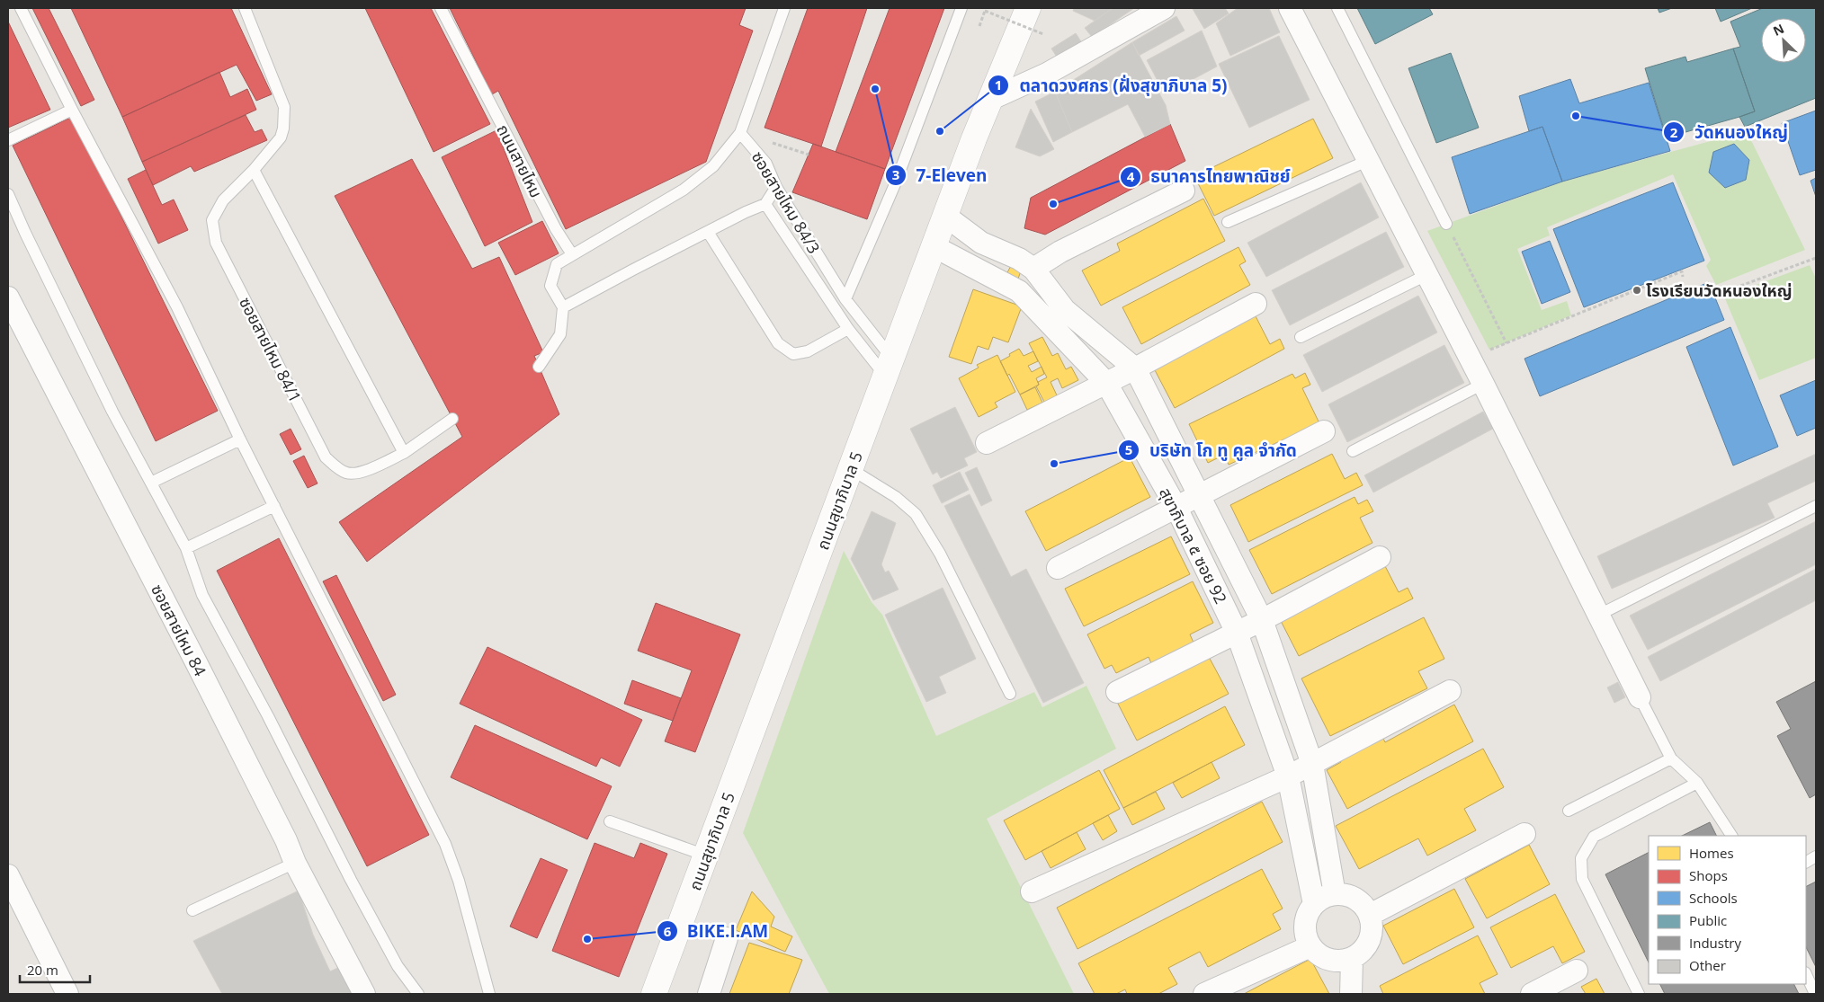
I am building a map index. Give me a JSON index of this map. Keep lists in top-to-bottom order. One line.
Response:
{"streets":{"main road":["ถนนสุขาภิบาล 5"],"street":["สุขาภิบาล ๕ ซอย 92","ซอยสายไหม 84"],"lane":["ถนนสายไหม","ซอยสายไหม 84/3","ซอยสายไหม 84/1"]},"crossings":[["ซอยสายไหม 84/3","ถนนสุขาภิบาล 5"],["ถนนสุขาภิบาล 5","สุขาภิบาล ๕ ซอย 92"]],"places":["7-Eleven","วัดหนองใหญ่","ตลาดวงศกร (ฝั่งสุขาภิบาล 5)","ธนาคารไทยพาณิชย์","โรงเรียนวัดหนองใหญ่","บริษัท โก ทู คูล จำกัด","BIKE.I.AM"],"legend":["Homes","Shops","Schools","Public","Industry","Other"],"scale_bar":"20 m","north":"top left"}
